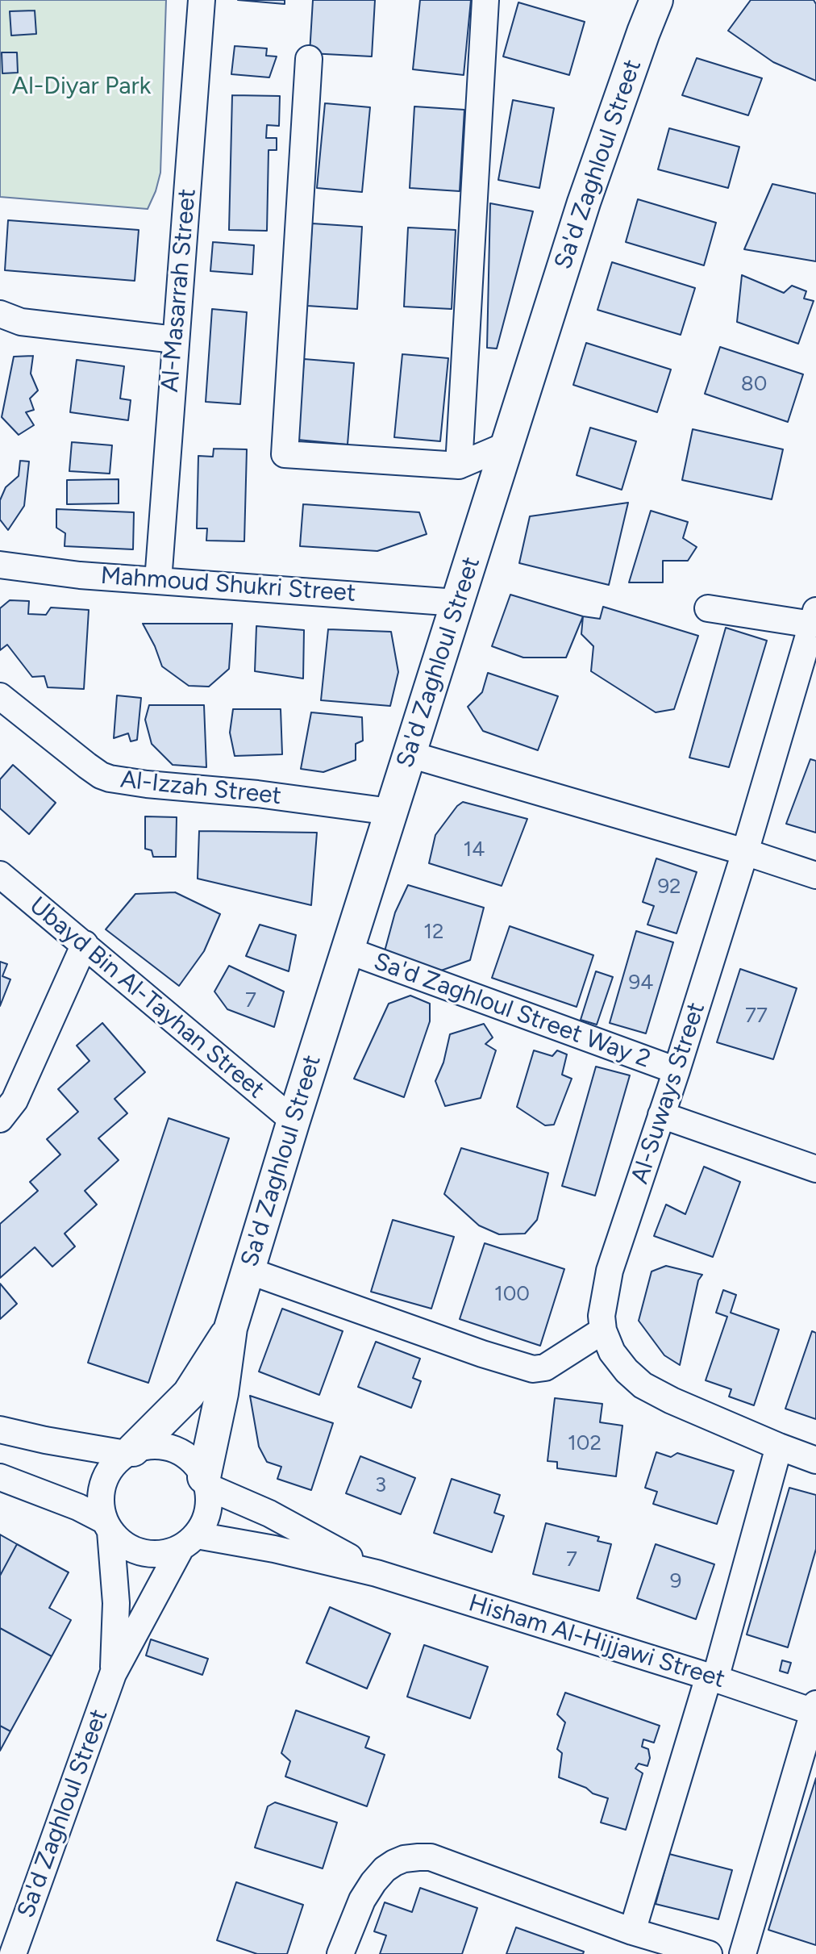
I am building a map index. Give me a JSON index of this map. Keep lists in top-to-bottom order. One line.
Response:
{"streets":{"main road":["Sa'd Zaghloul Street"],"street":["Al-Masarrah Street","Mahmoud Shukri Street","Al-Izzah Street","Ubayd Bin Al-Tayhan Street","Sa'd Zaghloul Street Way 2","Al-Suways Street","Hisham Al-Hijjawi Street"]},"crossings":[["Sa'd Zaghloul Street","Mahmoud Shukri Street"],["Sa'd Zaghloul Street","Al-Izzah Street"],["Sa'd Zaghloul Street","Ubayd Bin Al-Tayhan Street"],["Sa'd Zaghloul Street","Sa'd Zaghloul Street Way 2"],["Sa'd Zaghloul Street","Hisham Al-Hijjawi Street"],["Al-Masarrah Street","Mahmoud Shukri Street"],["Sa'd Zaghloul Street Way 2","Al-Suways Street"]],"parks":["Al-Diyar Park"],"house_numbers":["80","14","92","12","94","7","77","100","102","3","7","9"]}
